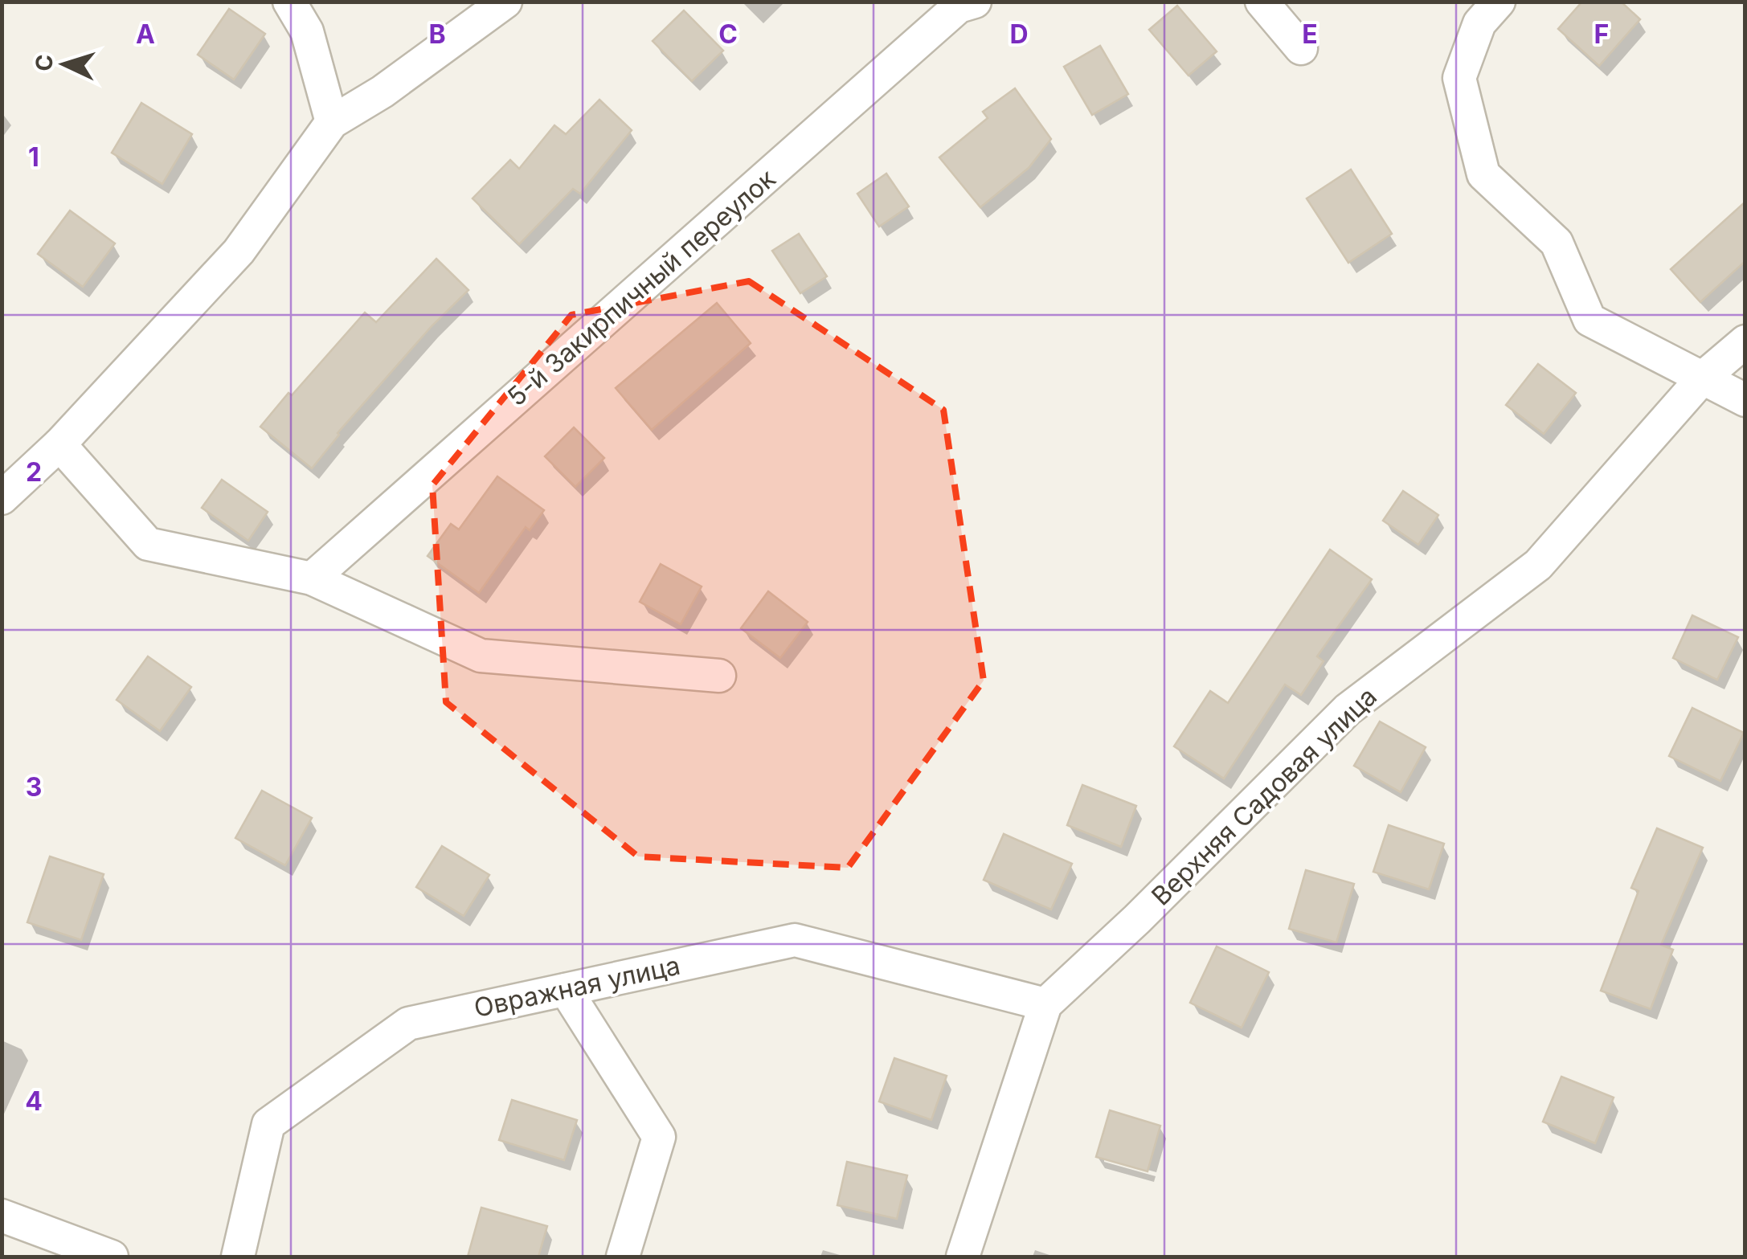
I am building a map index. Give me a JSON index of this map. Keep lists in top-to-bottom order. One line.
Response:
{"streets":{"street":["5-й Закирпичный переулок","Верхняя Садовая улица","Овражная улица"]},"crossings":[["Верхняя Садовая улица","Овражная улица"]],"north":"left","grid":{"columns":["A","B","C","D","E","F"],"rows":["1","2","3","4"]}}
